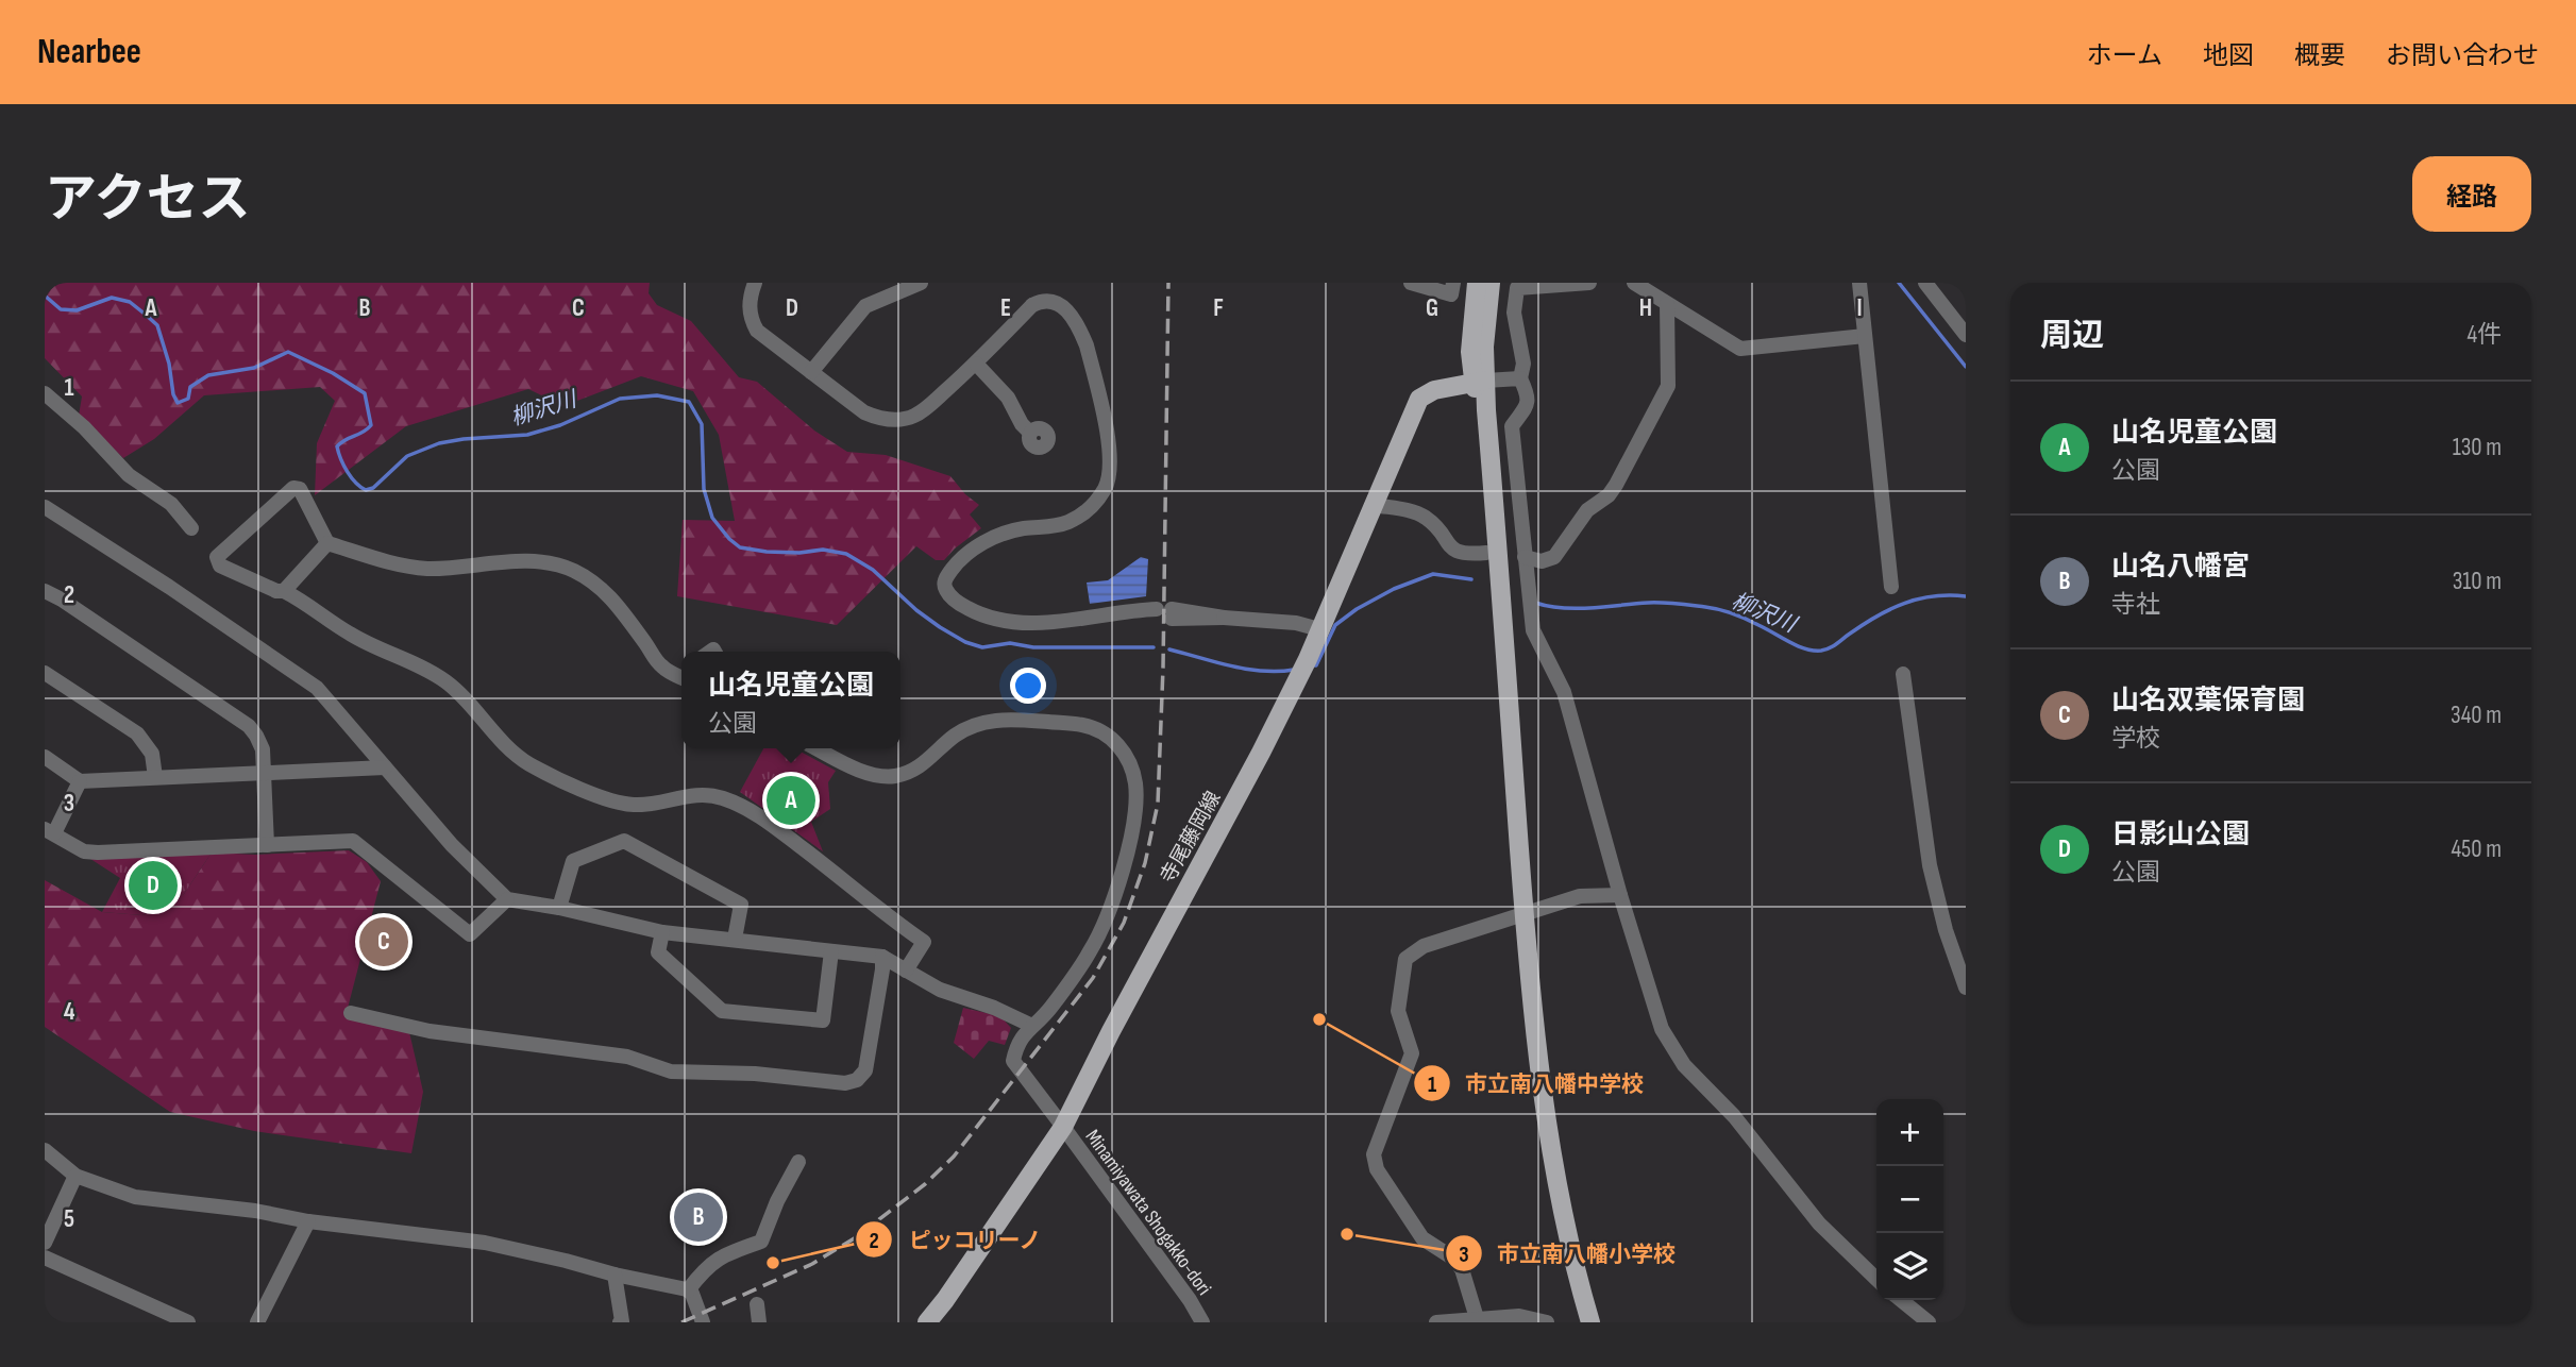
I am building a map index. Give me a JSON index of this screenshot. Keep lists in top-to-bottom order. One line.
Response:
{"streets":{"main road":["寺尾藤岡線"],"street":["Minamiyawata Shogakko-dori"]},"crossings":[["寺尾藤岡線","Minamiyawata Shogakko-dori"]],"water":["柳沢川"],"places":["市立南八幡中学校","市立南八幡小学校","ピッコリーノ"],"page":{"header":"Nearbee","nav":["ホーム","地図","概要","お問い合わせ"],"title":"アクセス","buttons":"経路","heading":["周辺","4件"],"list":[{"mark":"A","name":"山名児童公園","note":"公園","value":"130 m"},{"mark":"B","name":"山名八幡宮","note":"寺社","value":"310 m"},{"mark":"C","name":"山名双葉保育園","note":"学校","value":"340 m"},{"mark":"D","name":"日影山公園","note":"公園","value":"450 m"}],"popup":["山名児童公園","公園"],"pins":["A","D","C","B"],"map_buttons":["+","−"]},"grid":{"columns":["A","B","C","D","E","F","G","H","I"],"rows":["1","2","3","4","5"]}}
